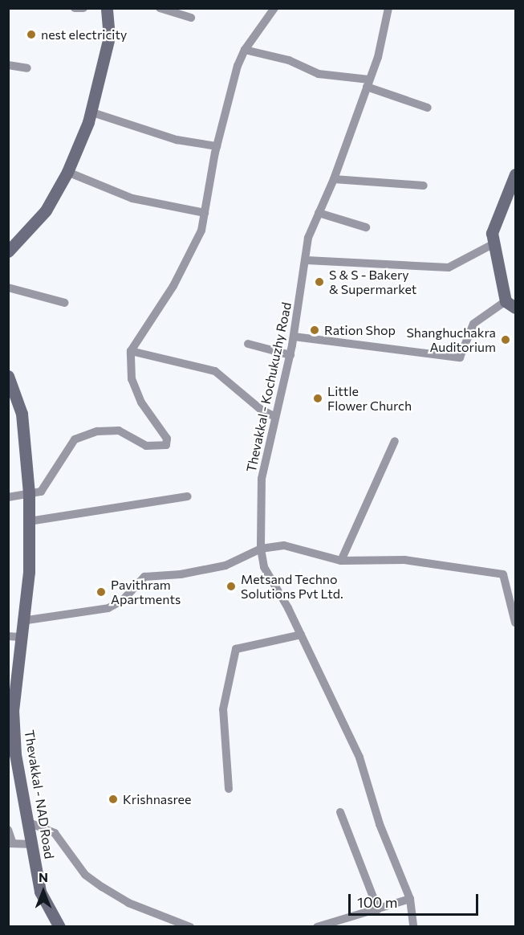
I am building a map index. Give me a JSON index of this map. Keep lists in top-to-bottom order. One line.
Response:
{"streets":{"main road":["Thevakkal - NAD Road"],"street":["Thevakkal - Kochukuzhy Road"]},"places":["nest electricity","S & S - Bakery & Supermarket","Ration Shop","Shanghuchakra Auditorium","Little Flower Church","Metsand Techno Solutions Pvt Ltd.","Pavithram Apartments","Krishnasree"],"scale_bar":"100 m","north":"top"}
